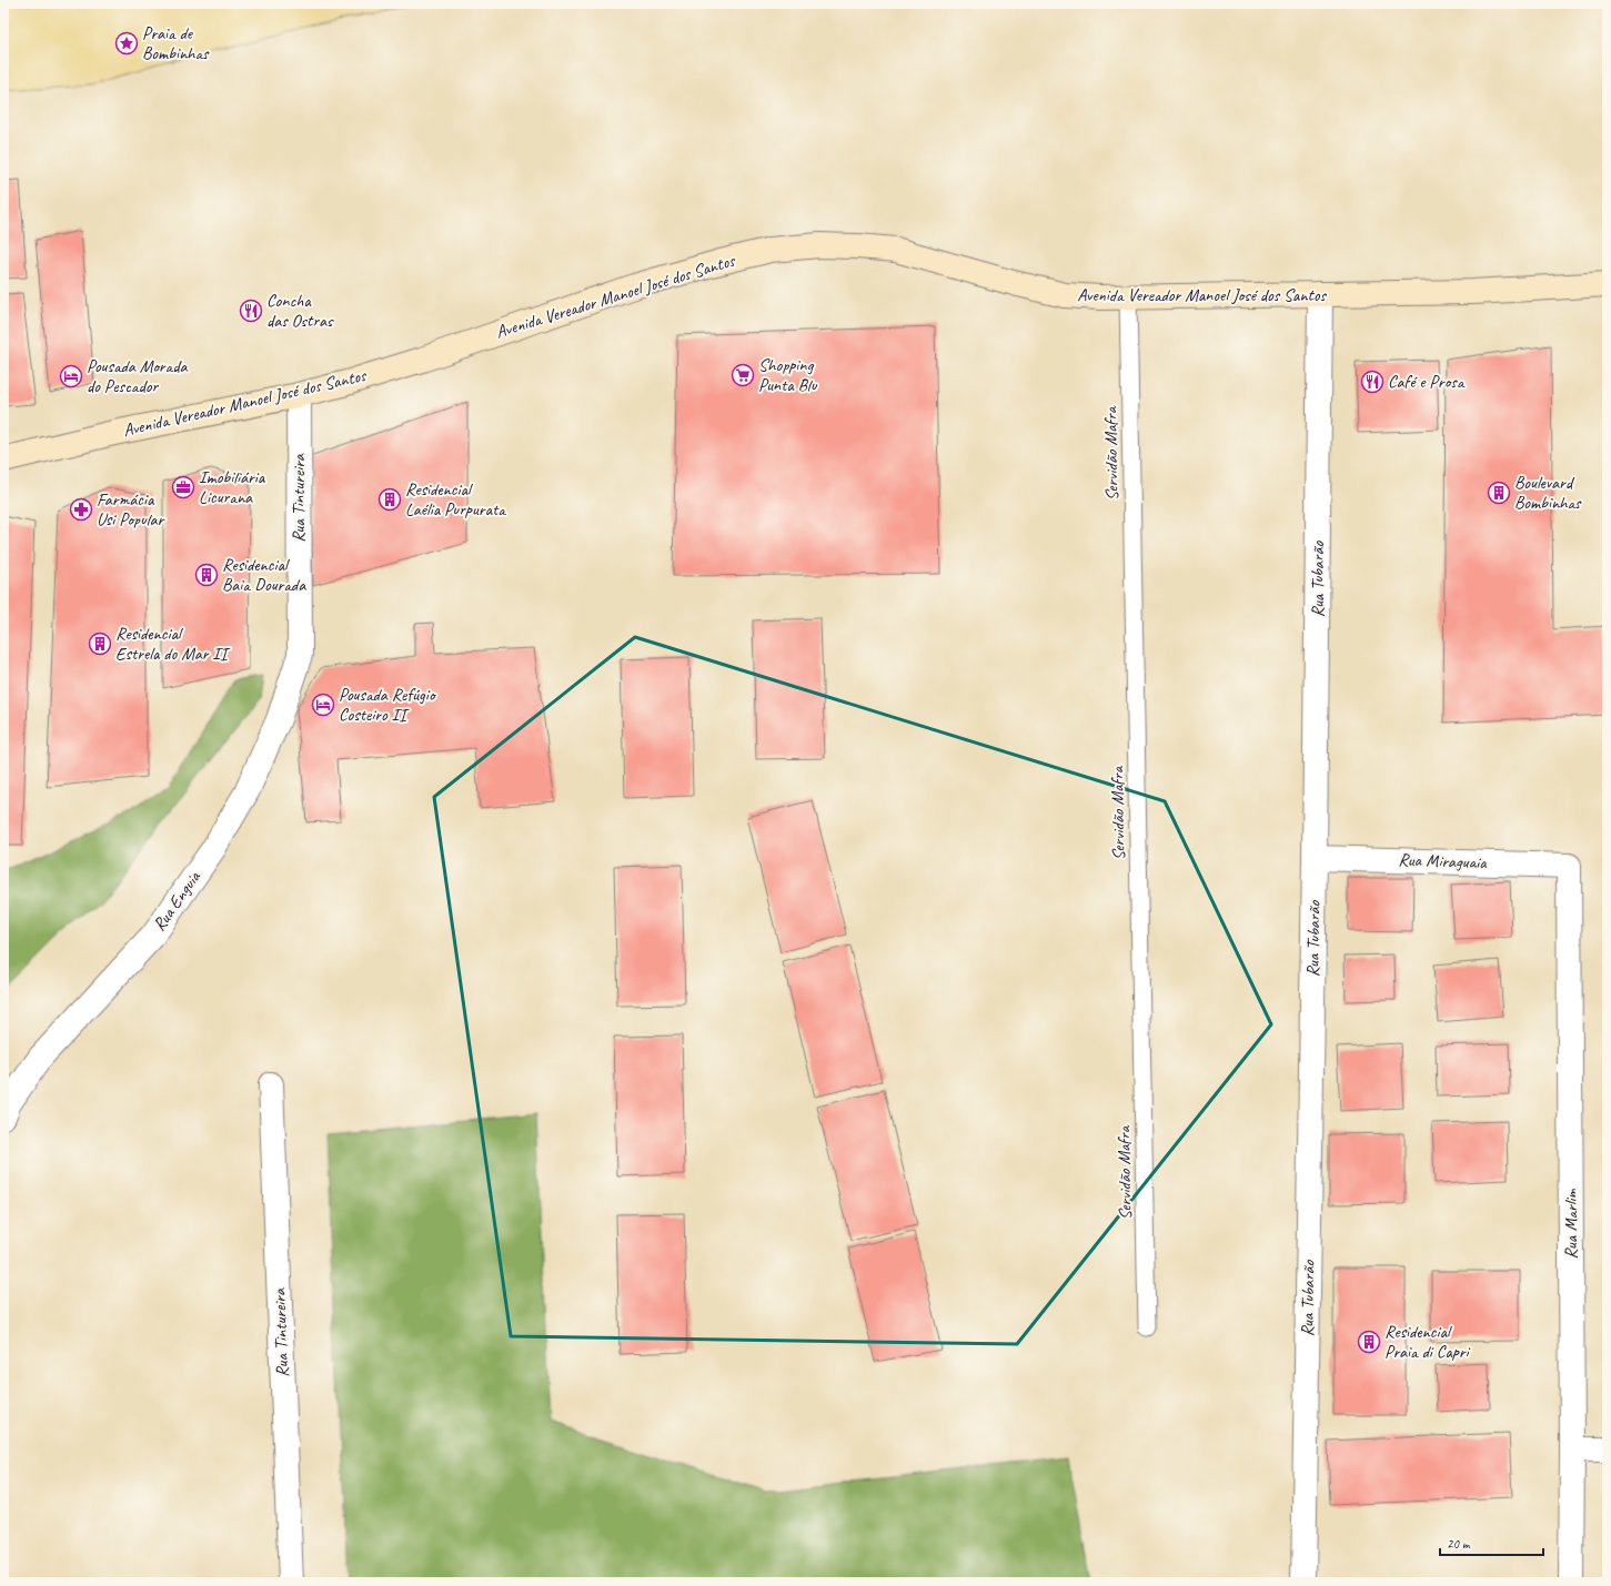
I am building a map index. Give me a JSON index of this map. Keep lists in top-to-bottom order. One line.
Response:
{"streets":{"main road":["Avenida Vereador Manoel José dos Santos"],"street":["Rua Tintureira","Rua Tubarão","Rua Miraguaia","Rua Enguia","Rua Marlim"],"lane":["Servidão Mafra"]},"crossings":[["Avenida Vereador Manoel José dos Santos","Servidão Mafra"],["Avenida Vereador Manoel José dos Santos","Rua Tintureira"],["Avenida Vereador Manoel José dos Santos","Rua Tubarão"],["Rua Tintureira","Rua Enguia"],["Rua Tubarão","Rua Miraguaia"],["Rua Miraguaia","Rua Marlim"]],"places":{"place":["Praia de Bombinhas"],"restaurant":["Concha das Ostras","Café e Prosa"],"supermarket":["Shopping Punta Blu"],"hotel":["Pousada Morada do Pescador","Pousada Refúgio Costeiro II"],"office":["Imobiliária Licurana"],"building":["Boulevard Bombinhas","Residencial Laélia Purpurata","Residencial Baia Dourada","Residencial Estrela do Mar II","Residencial Praia di Capri"],"pharmacy":["Farmácia Usi Popular"]},"scale_bar":"20 m"}
